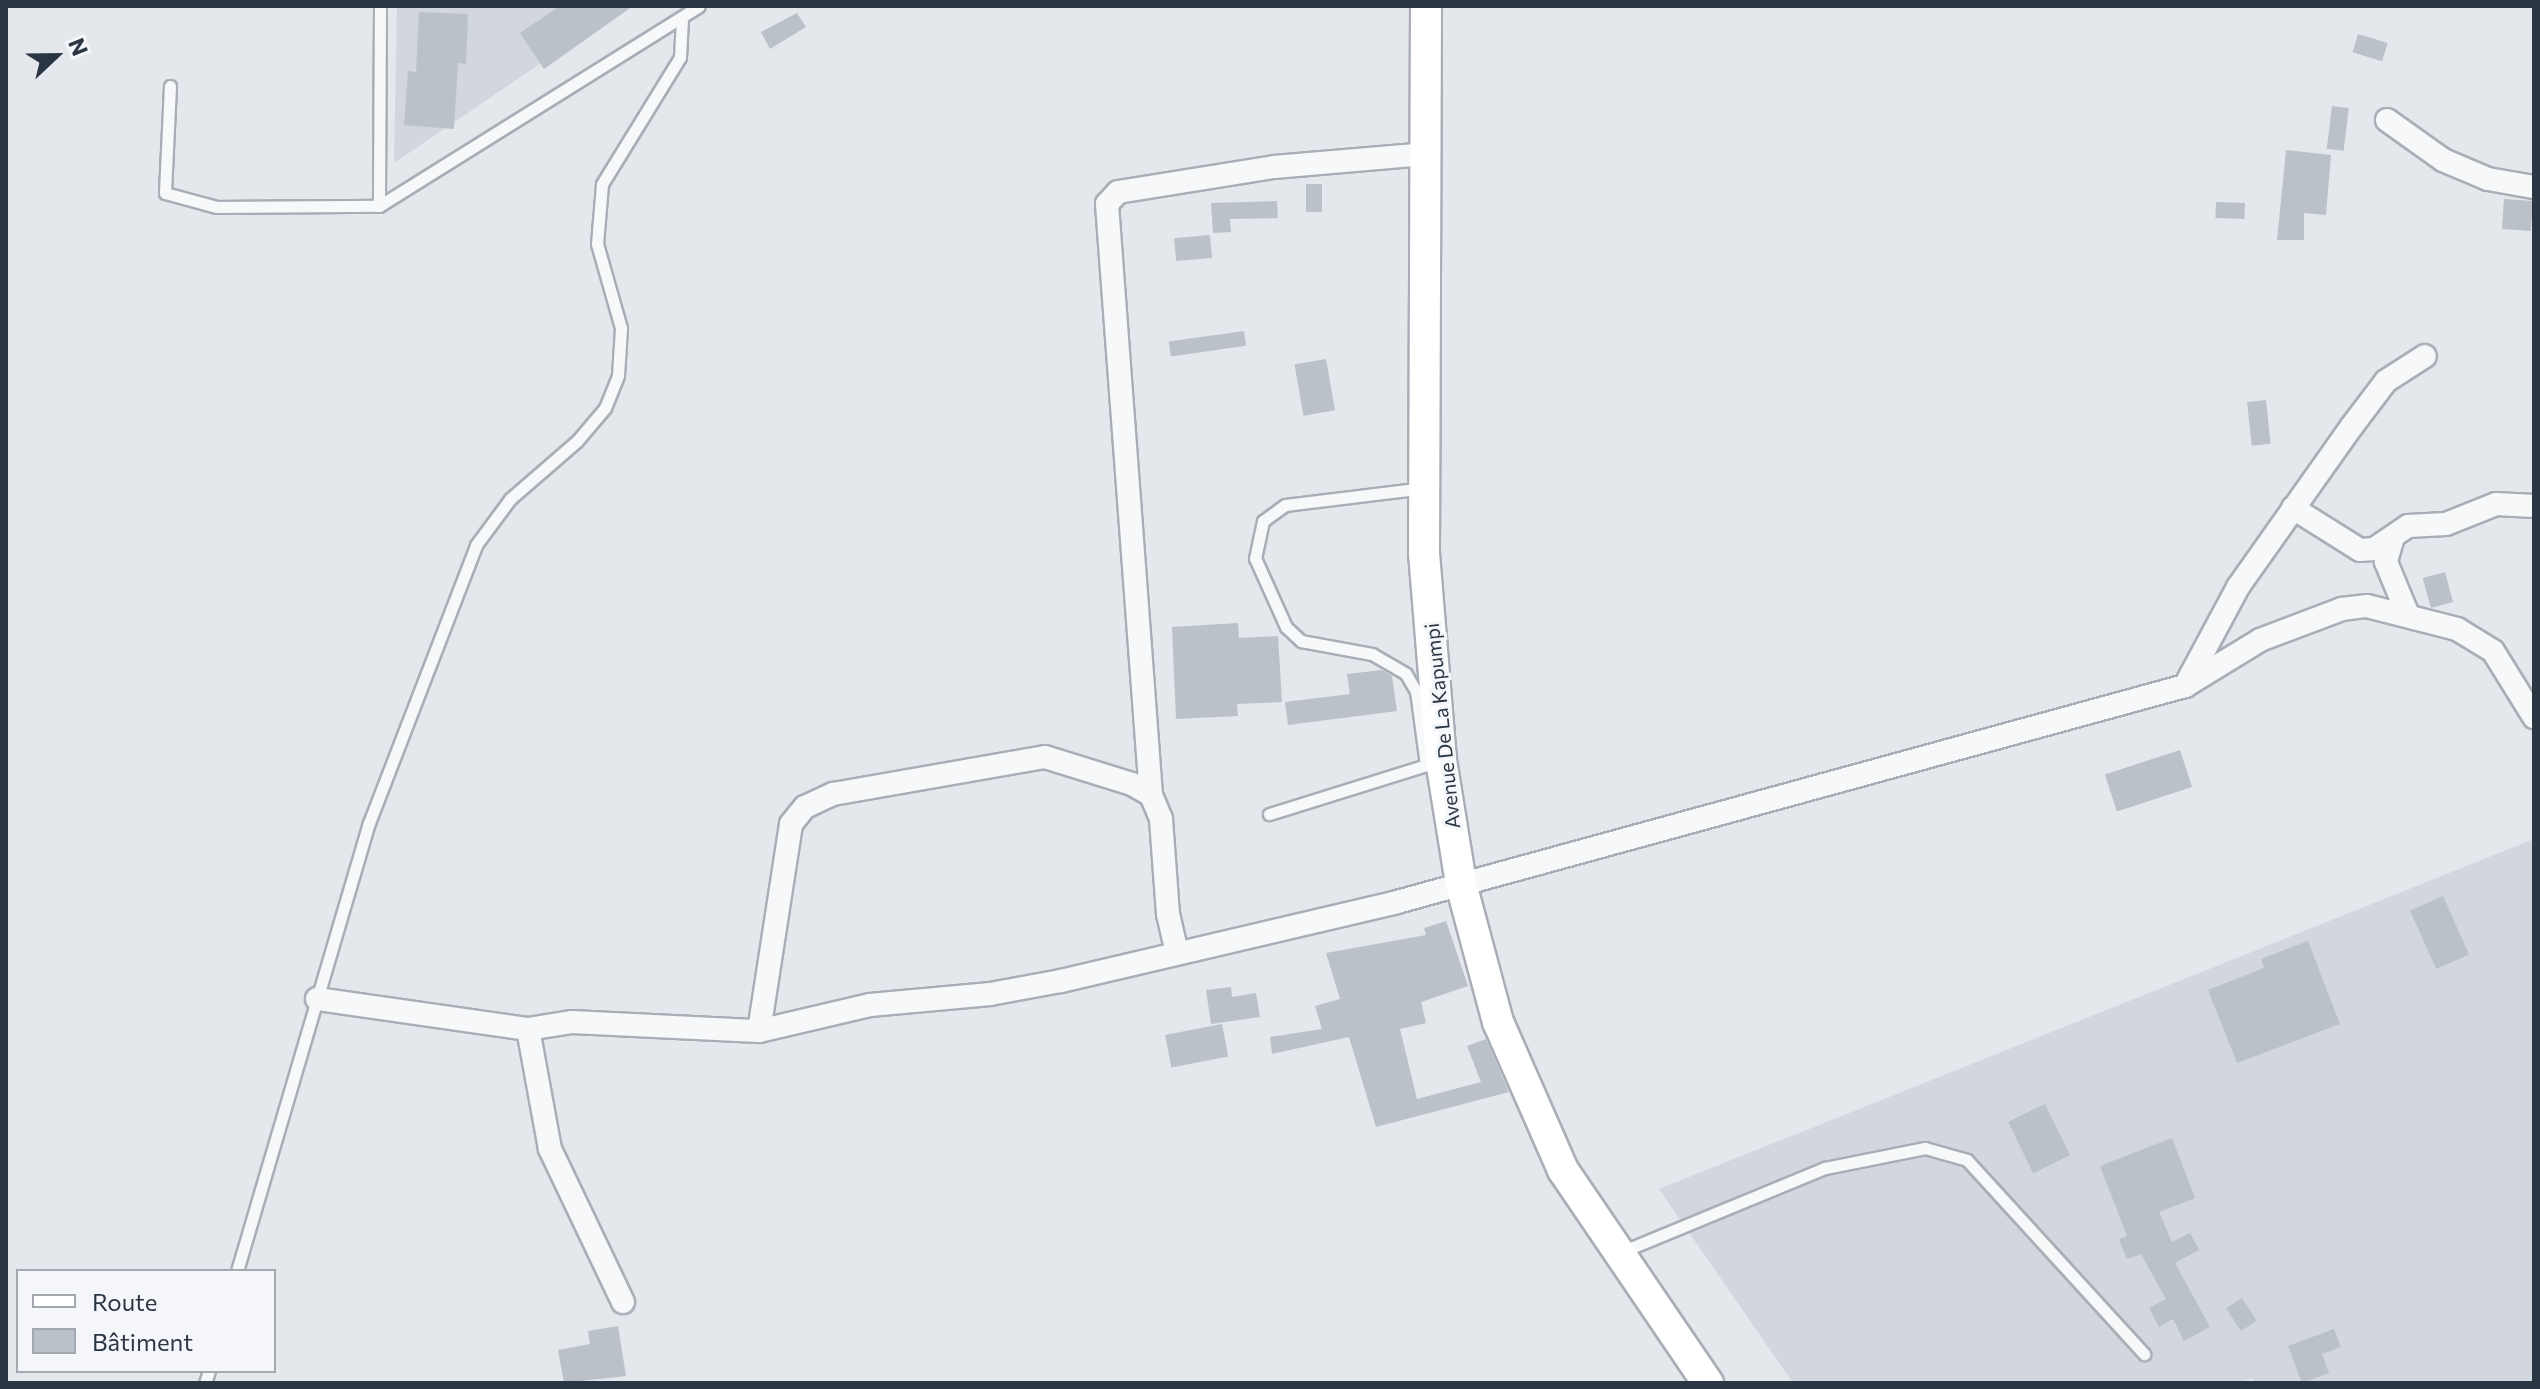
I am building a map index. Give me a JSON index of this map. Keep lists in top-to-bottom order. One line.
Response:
{"streets":{"main road":["Avenue De La Kapumpi"]},"legend":["Route","Bâtiment"],"north":"right"}
